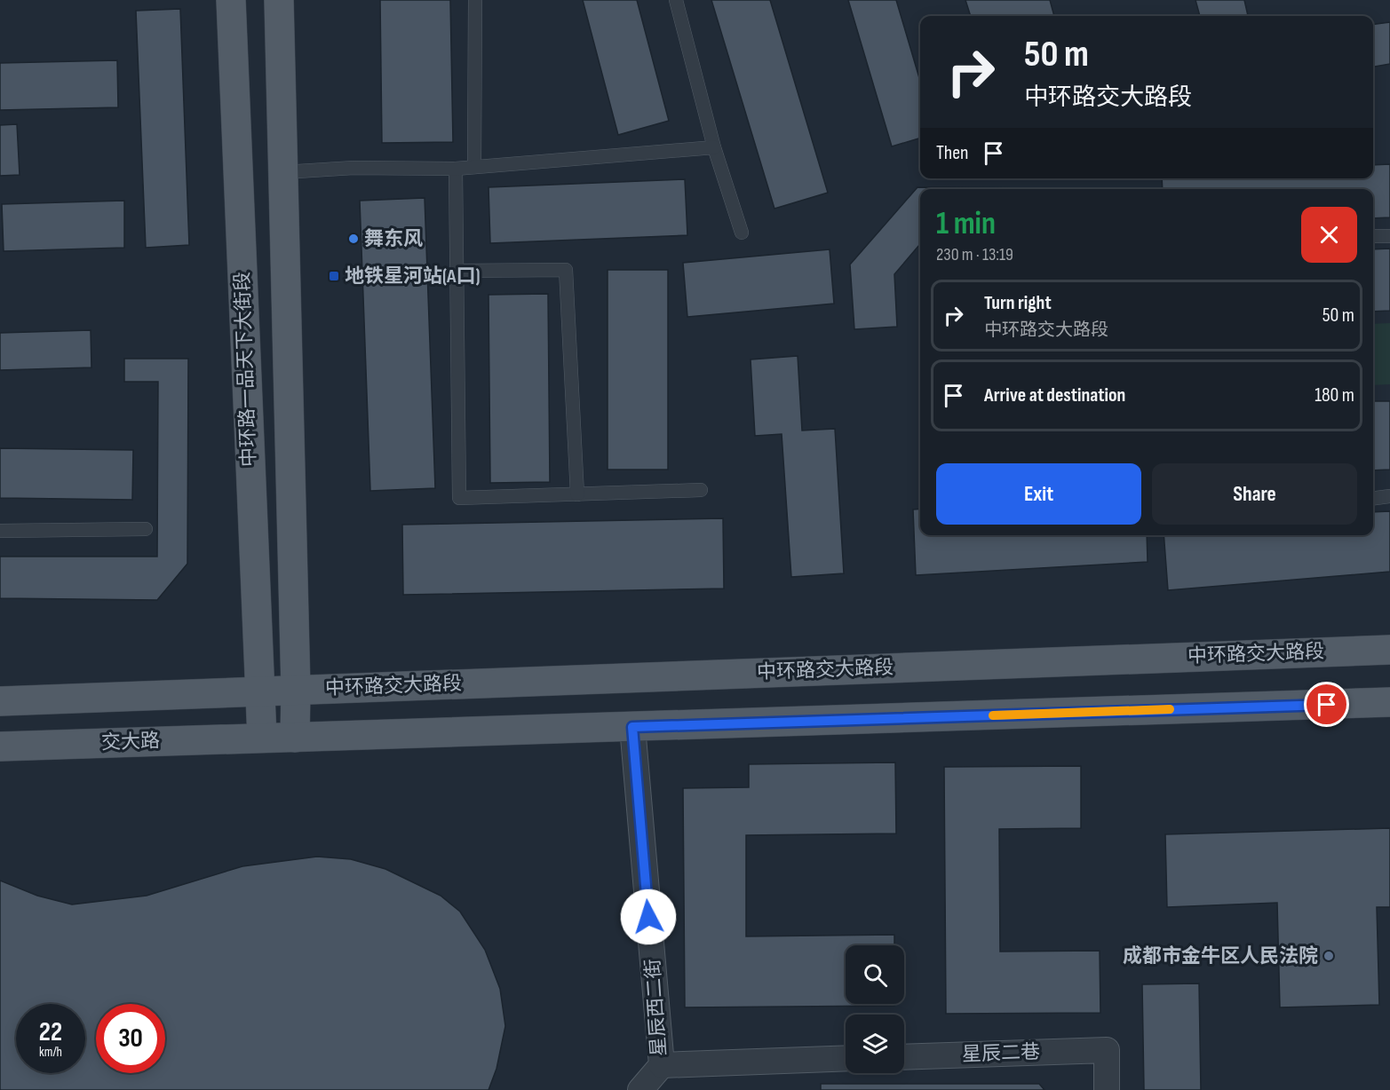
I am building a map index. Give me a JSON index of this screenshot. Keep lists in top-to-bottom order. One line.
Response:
{"streets":{"main road":["中环路一品天下大街段","中环路交大路段","交大路"],"street":["星辰西二街","星辰二巷"]},"crossings":[["中环路一品天下大街段","中环路交大路段"],["中环路一品天下大街段","交大路"]],"places":{"other":["舞东风","成都市金牛区人民法院"],"transit":["地铁星河站(A口)"]},"page":{"turn":["50 m","中环路交大路段"],"then":"Then","heading":["1 min","230 m · 13:19"],"list":[{"name":"Turn right","note":"中环路交大路段","value":"50 m"},{"name":"Arrive at destination","value":"180 m"}],"buttons":["Exit","Share"],"speed":"22 km/h","limit":"30"}}
